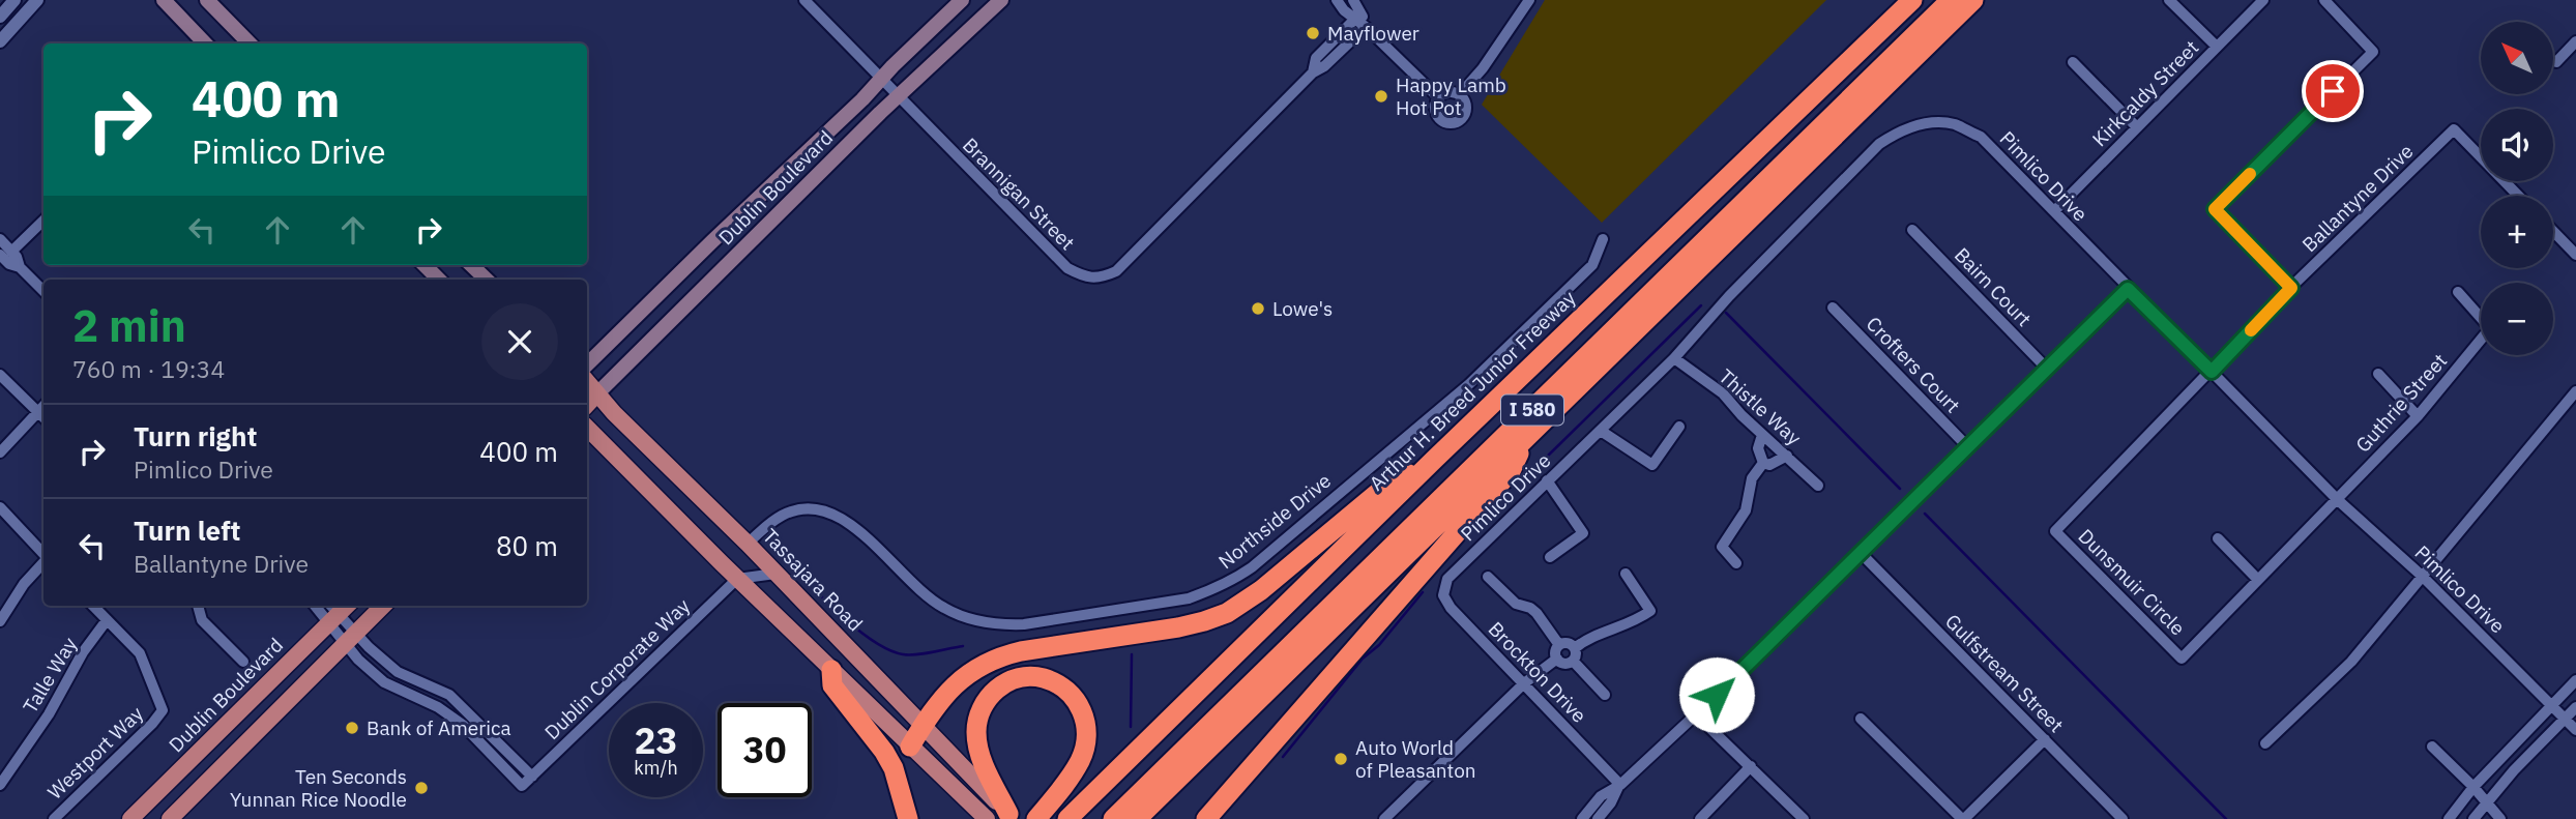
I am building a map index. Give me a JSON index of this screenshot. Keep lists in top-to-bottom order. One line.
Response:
{"streets":{"highway":["Arthur H. Breed Junior Freeway","I 580"],"main road":["Dublin Boulevard","Tassajara Road"],"street":["Kirkcaldy Street","Pimlico Drive","Brannigan Street","Ballantyne Drive","Bairn Court","Crofters Court","Guthrie Street","Thistle Way","Northside Drive","Dunsmuir Circle","Dublin Corporate Way","Brockton Drive","Gulfstream Street","Talle Way","Westport Way"]},"crossings":[["Kirkcaldy Street","Pimlico Drive"],["Pimlico Drive","Ballantyne Drive"],["Pimlico Drive","Guthrie Street"],["Pimlico Drive","Thistle Way"],["Pimlico Drive","Dunsmuir Circle"],["Pimlico Drive","Brockton Drive"],["Dublin Boulevard","Brannigan Street"],["Dublin Boulevard","Tassajara Road"],["Ballantyne Drive","Dunsmuir Circle"],["Guthrie Street","Dunsmuir Circle"],["Northside Drive","Tassajara Road"],["Talle Way","Westport Way"]],"places":["Mayflower","Happy Lamb Hot Pot","Lowe's","Bank of America","Auto World of Pleasanton","Ten Seconds Yunnan Rice Noodle"],"north":"top left","page":{"map_buttons":["+","−"],"turn":["400 m","Pimlico Drive"],"heading":["2 min","760 m · 19:34"],"list":[{"name":"Turn right","note":"Pimlico Drive","value":"400 m"},{"name":"Turn left","note":"Ballantyne Drive","value":"80 m"}],"speed":"23 km/h","limit":"30"}}
